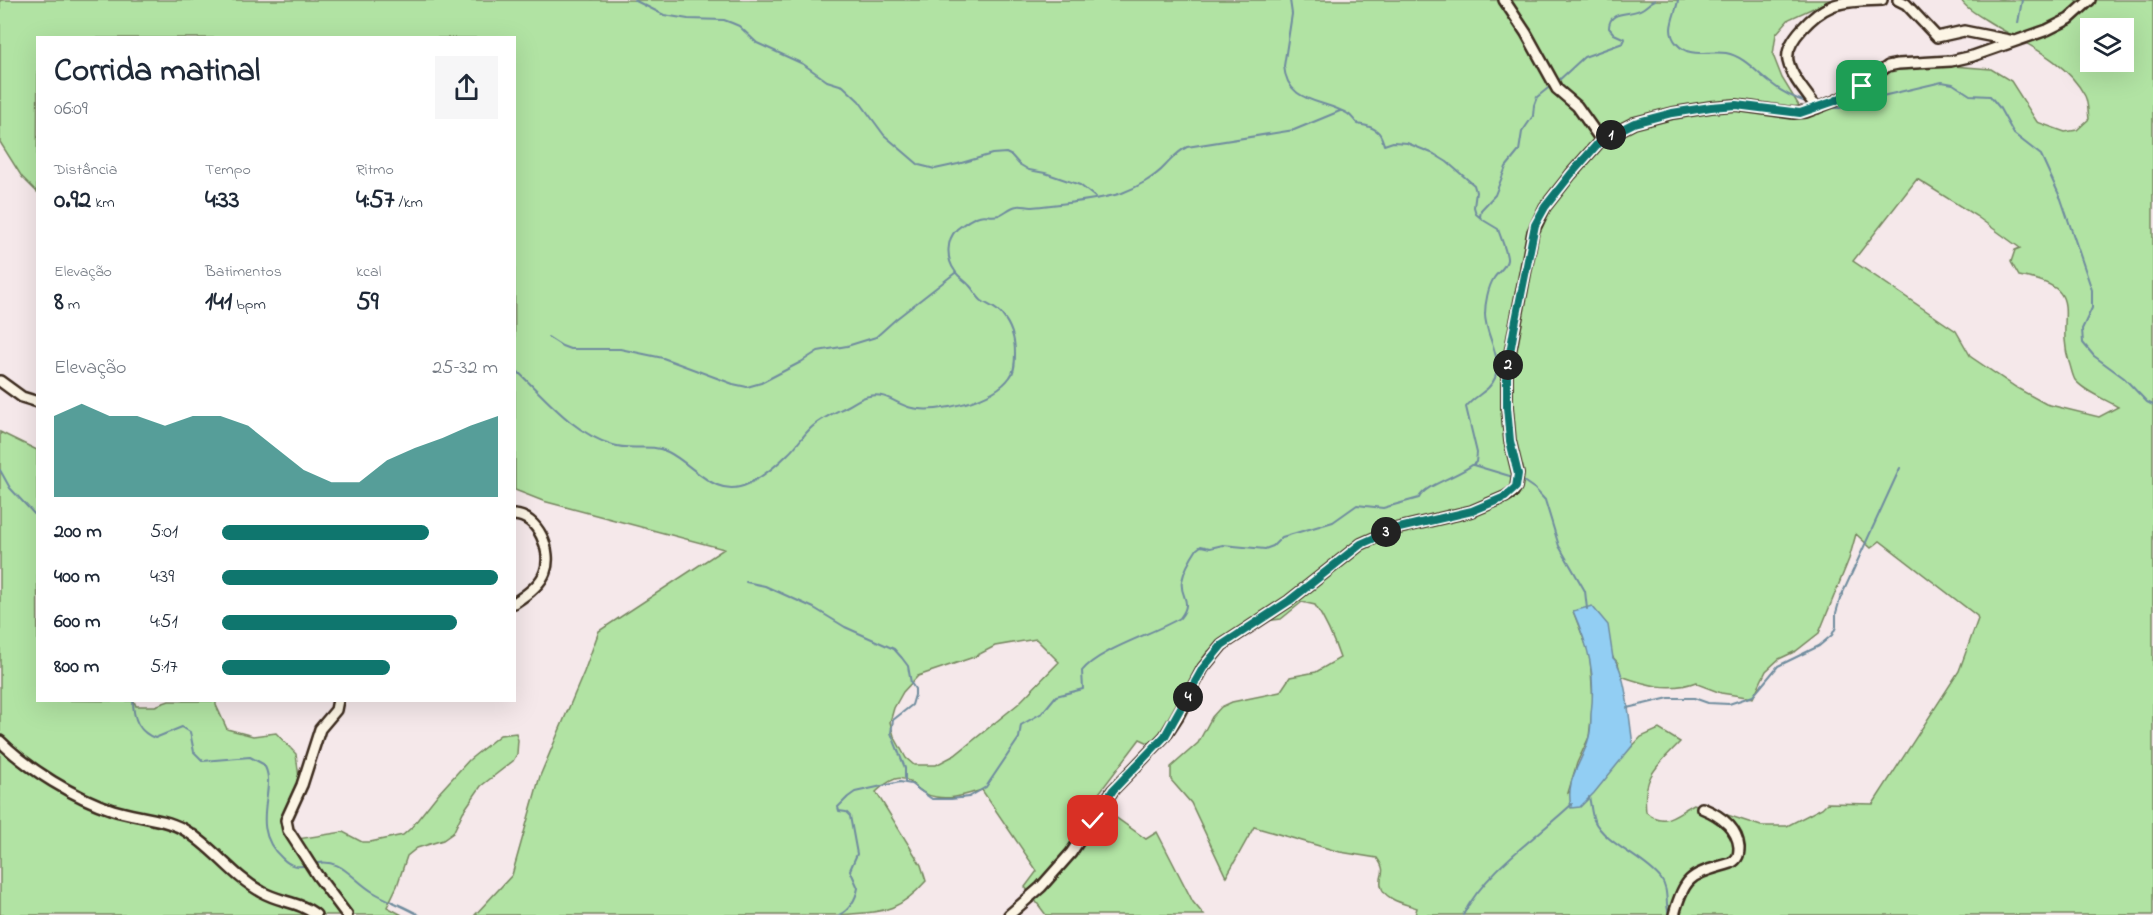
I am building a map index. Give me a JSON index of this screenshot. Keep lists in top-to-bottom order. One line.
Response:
{"page":{"heading":["Corrida matinal","06:09"],"pins":["1","2","3","4"],"stats":[["Distância","0.92 km"],["Tempo","4:33"],["Ritmo","4:57 /km"],["Elevação","8 m"],["Batimentos","141 bpm"],["kcal","59"]],"chart":["Elevação","25–32 m"],"list":[{"name":"200 m","note":"5:01"},{"name":"400 m","note":"4:39"},{"name":"600 m","note":"4:51"},{"name":"800 m","note":"5:17"}]}}
